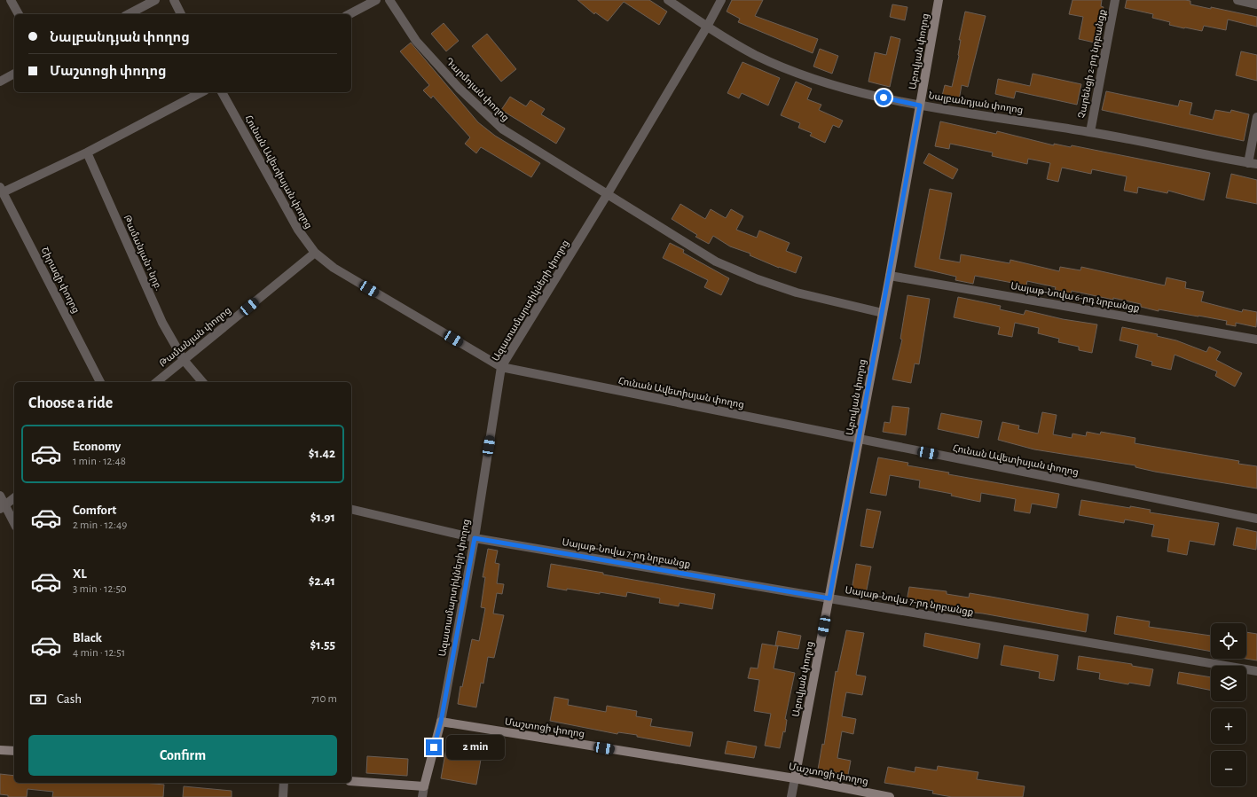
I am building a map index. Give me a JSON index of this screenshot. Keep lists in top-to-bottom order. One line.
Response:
{"streets":{"main road":["Աբովյան փողոց","Մաշտոցի փողոց"],"street":["Չարենցի 2-րդ նրբանցք","Դարմոյան փողոց","Նալբանդյան փողոց","Հունան Ավետիսյան փողոց","Թամանյան 1 նրբ.","Շիրազի փողոց","Սայաթ-Նովա 6-րդ նրբանցք","Ազատամարտիկների փողոց","Թամանյան փողոց","Սայաթ-Նովա 7-րդ նրբանցք"]},"crossings":[["Աբովյան փողոց","Դարմոյան փողոց"],["Աբովյան փողոց","Նալբանդյան փողոց"],["Աբովյան փողոց","Հունան Ավետիսյան փողոց"],["Աբովյան փողոց","Սայաթ-Նովա 6-րդ նրբանցք"],["Աբովյան փողոց","Սայաթ-Նովա 7-րդ նրբանցք"],["Աբովյան փողոց","Մաշտոցի փողոց"],["Չարենցի 2-րդ նրբանցք","Նալբանդյան փողոց"],["Դարմոյան փողոց","Ազատամարտիկների փողոց"],["Նալբանդյան փողոց","Ազատամարտիկների փողոց"],["Հունան Ավետիսյան փողոց","Ազատամարտիկների փողոց"],["Հունան Ավետիսյան փողոց","Թամանյան փողոց"],["Թամանյան 1 նրբ.","Թամանյան փողոց"],["Ազատամարտիկների փողոց","Սայաթ-Նովա 7-րդ նրբանցք"],["Ազատամարտիկների փողոց","Մաշտոցի փողոց"]],"page":{"banner":["Նալբանդյան փողոց","Մաշտոցի փողոց"],"heading":"Choose a ride","list":[{"name":"Economy","note":"1 min · 12:48","value":"$1.42"},{"name":"Comfort","note":"2 min · 12:49","value":"$1.91"},{"name":"XL","note":"3 min · 12:50","value":"$2.41"},{"name":"Black","note":"4 min · 12:51","value":"$1.55"}],"map_buttons":["+","−"],"pay":["Cash","710 m"],"buttons":"Confirm","bubble":"2 min"}}
